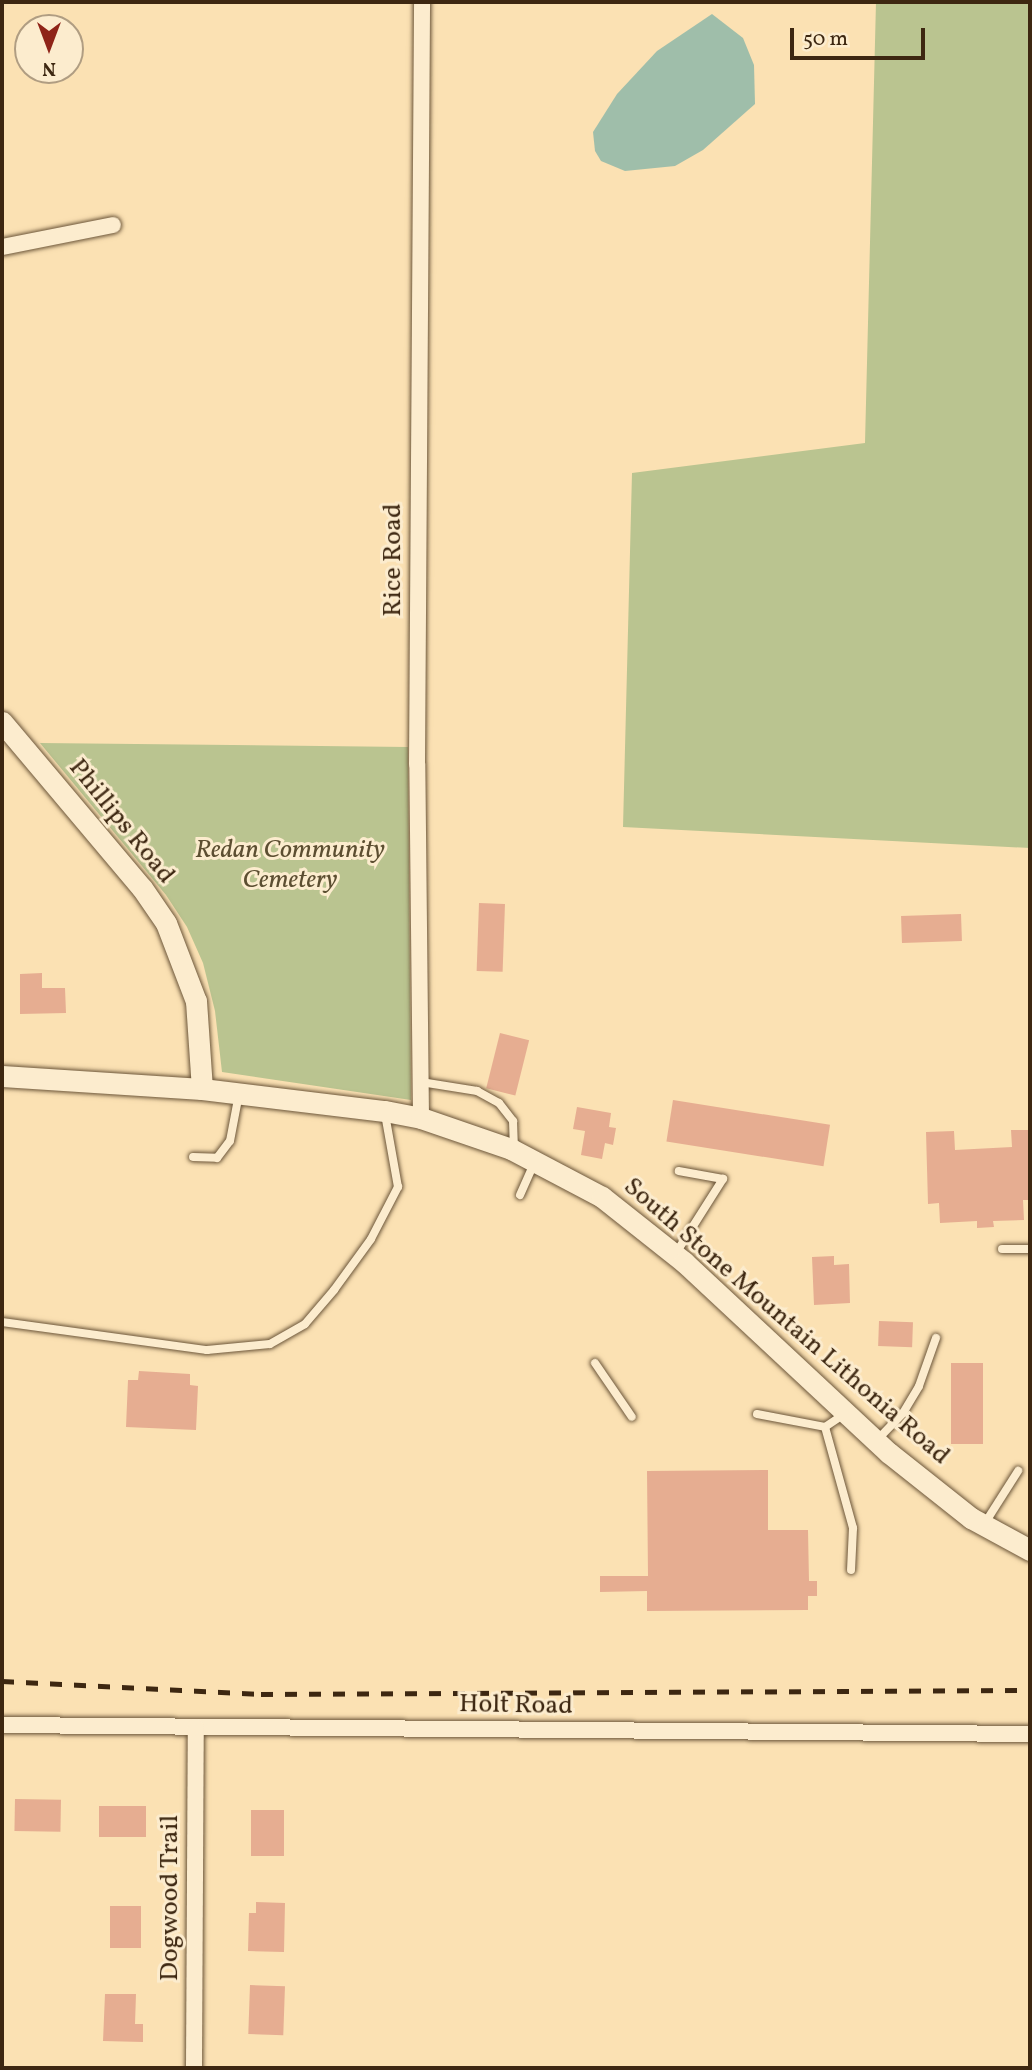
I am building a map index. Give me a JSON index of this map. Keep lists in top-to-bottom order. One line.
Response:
{"streets":{"main road":["Phillips Road","South Stone Mountain Lithonia Road"],"street":["Rice Road","Holt Road","Dogwood Trail"]},"crossings":[["Rice Road","South Stone Mountain Lithonia Road"],["Phillips Road","South Stone Mountain Lithonia Road"],["Holt Road","Dogwood Trail"]],"parks":["Redan Community Cemetery"],"scale_bar":"50 m","north":"bottom"}
